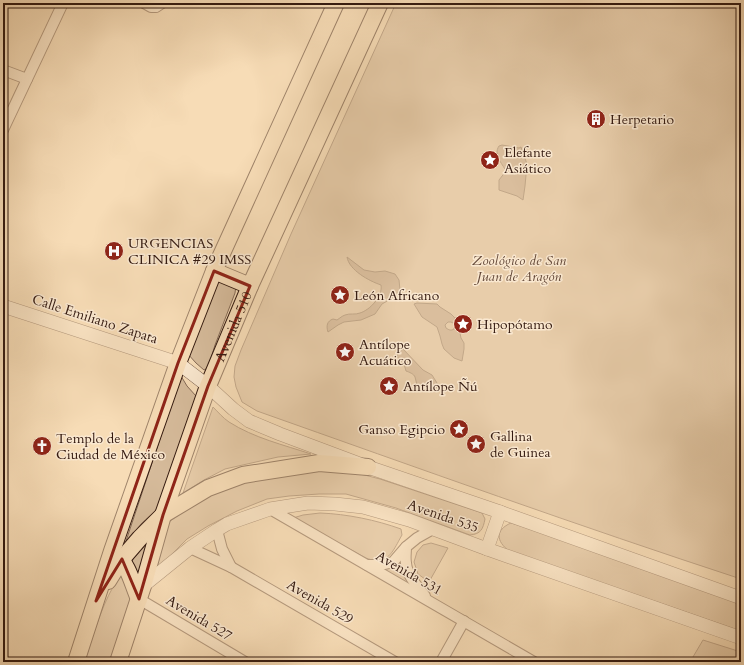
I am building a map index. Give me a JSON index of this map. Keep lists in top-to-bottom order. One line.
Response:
{"streets":{"main road":["Avenida 510"],"street":["Calle Emiliano Zapata","Avenida 535","Avenida 531","Avenida 529","Avenida 527"]},"crossings":[["Calle Emiliano Zapata","Avenida 535"],["Avenida 510","Avenida 535"],["Avenida 510","Avenida 527"],["Avenida 535","Avenida 531"],["Avenida 535","Avenida 529"],["Avenida 535","Avenida 527"]],"parks":["Zoológico de San Juan de Aragón"],"places":{"building":["Herpetario"],"place":["Elefante Asiático","León Africano","Hipopótamo","Antílope Acuático","Antílope Ñú","Ganso Egipcio","Gallina de Guinea"],"hospital":["URGENCIAS CLINICA #29 IMSS"],"church":["Templo de la Ciudad de México"]}}
